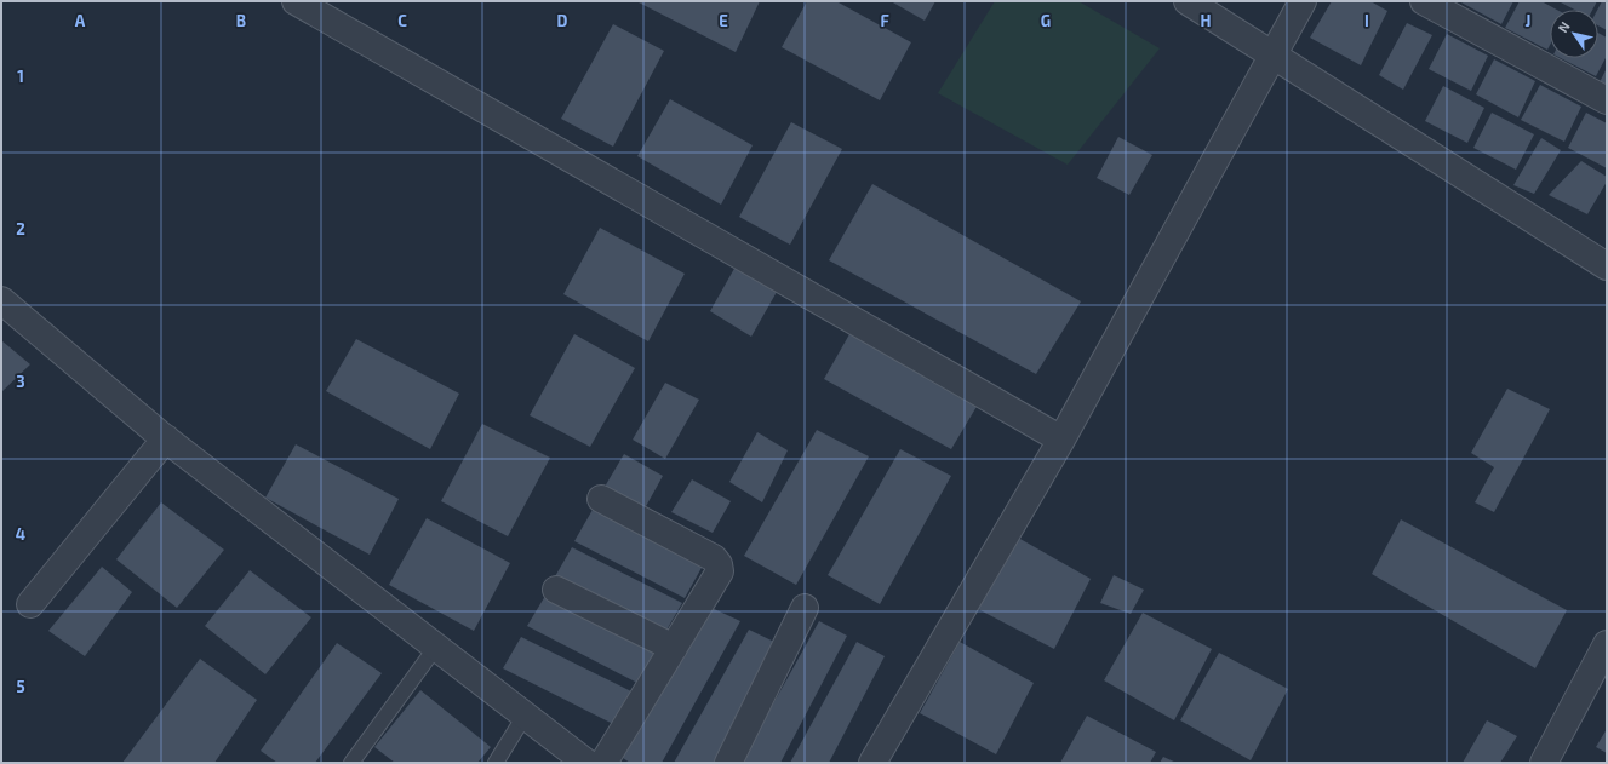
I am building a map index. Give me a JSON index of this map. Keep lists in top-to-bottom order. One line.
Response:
{"north":"top left","grid":{"columns":["A","B","C","D","E","F","G","H","I","J"],"rows":["1","2","3","4","5"]}}
